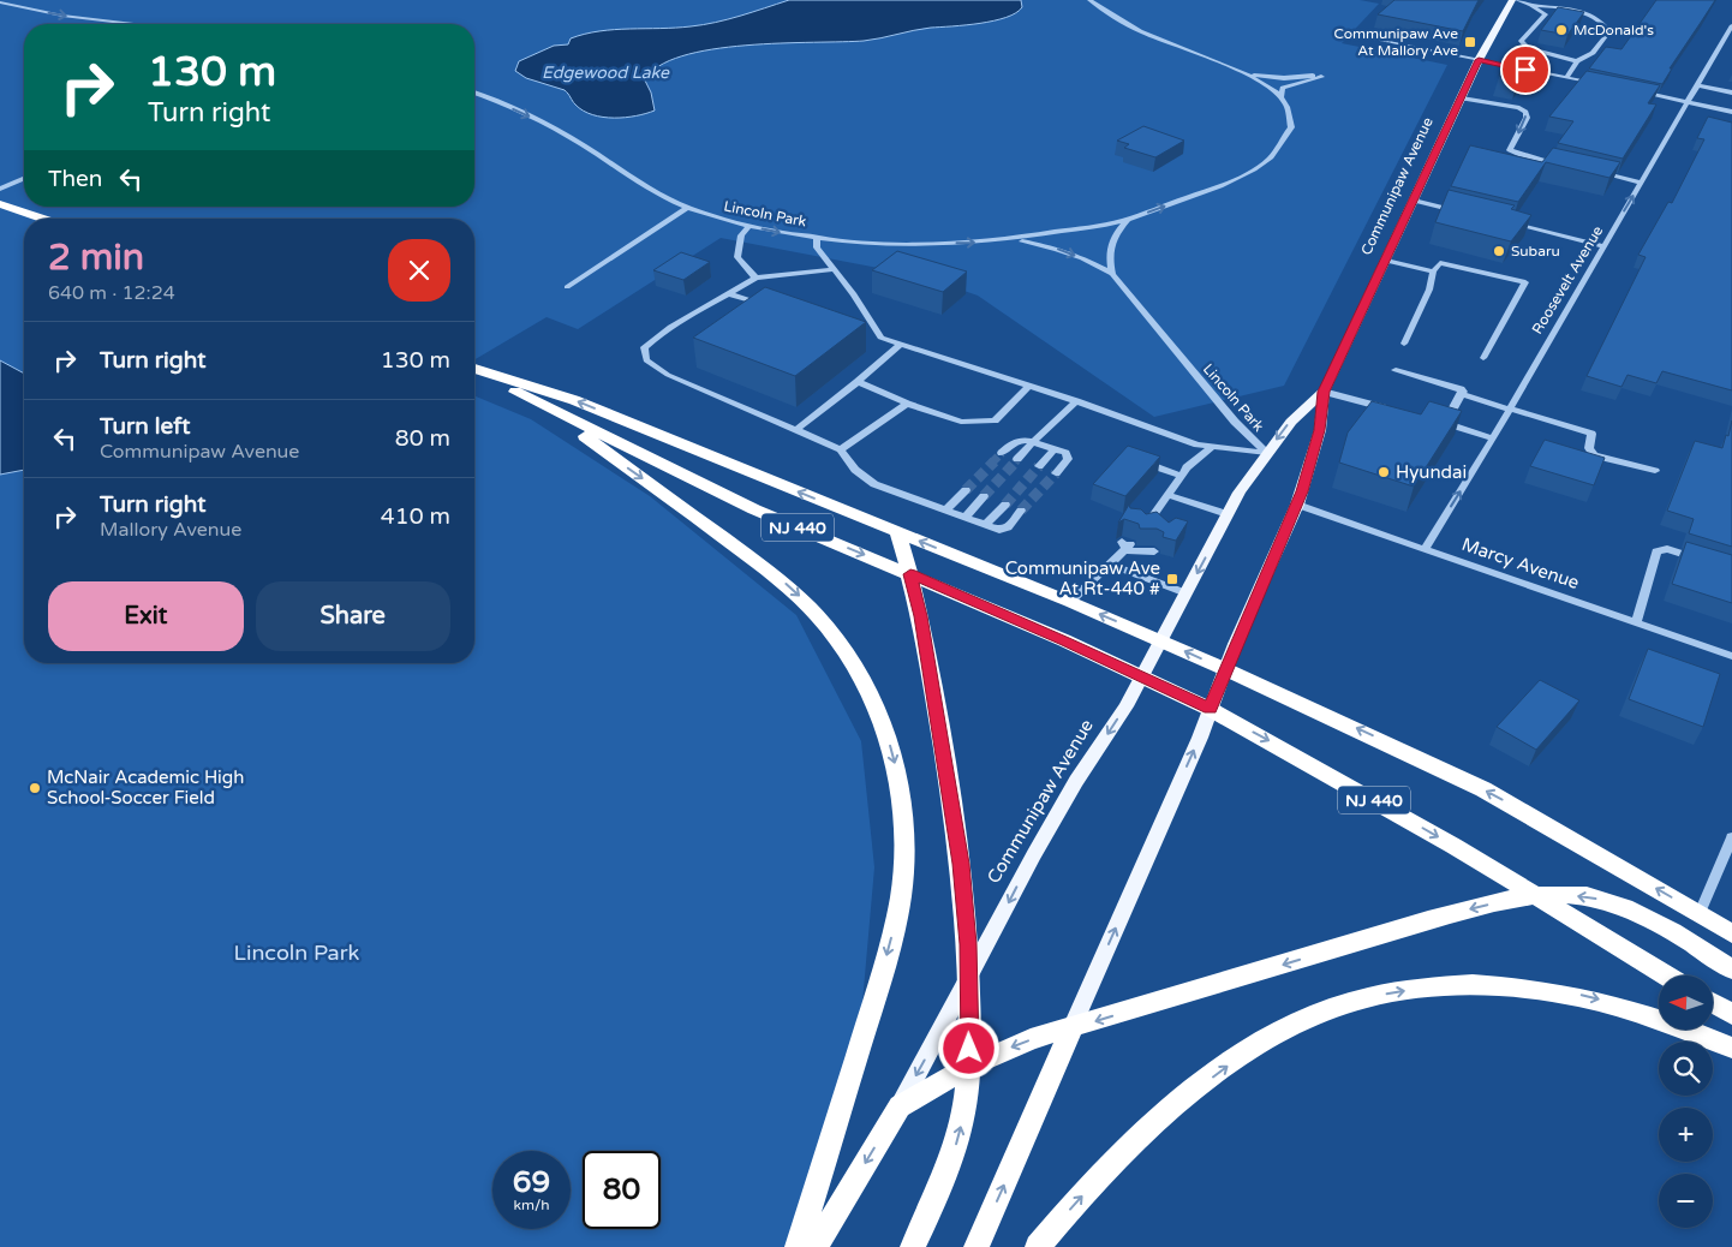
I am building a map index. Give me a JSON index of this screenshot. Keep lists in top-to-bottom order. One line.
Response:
{"streets":{"highway":["Communipaw Avenue","NJ 440"],"street":["Lincoln Park","Roosevelt Avenue","Marcy Avenue"]},"crossings":[["Communipaw Avenue","Lincoln Park"],["Communipaw Avenue","NJ 440"],["Communipaw Avenue","Marcy Avenue"],["Roosevelt Avenue","Marcy Avenue"]],"one_way":["Lincoln Park"],"water":["Edgewood Lake"],"parks":["Lincoln Park"],"places":{"other":["McDonald's","Subaru","Hyundai","McNair Academic High School-Soccer Field"],"transit":["Communipaw Ave At Mallory Ave","Communipaw Ave At Rt-440 #"]},"north":"left","page":{"turn":["130 m","Turn right"],"then":"Then","heading":["2 min","640 m · 12:24"],"list":[{"name":"Turn right","value":"130 m"},{"name":"Turn left","note":"Communipaw Avenue","value":"80 m"},{"name":"Turn right","note":"Mallory Avenue","value":"410 m"}],"buttons":["Exit","Share"],"map_buttons":["+","−"],"speed":"69 km/h","limit":"80"}}
